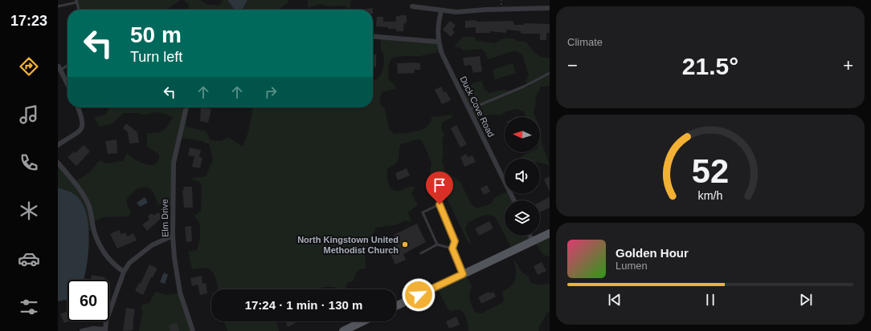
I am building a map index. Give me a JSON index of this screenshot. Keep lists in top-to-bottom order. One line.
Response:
{"streets":{"street":["Duck Cove Road","Elm Drive"]},"places":["North Kingstown United Methodist Church"],"north":"left","page":{"tabs":"17:23","tile":"Climate","turn":["50 m","Turn left"],"heat":["−","21.5°","+"],"song":["Golden Hour","Lumen"],"limit":"60","trip":"17:24 · 1 min · 130 m","gauge":["52","km/h"]}}
